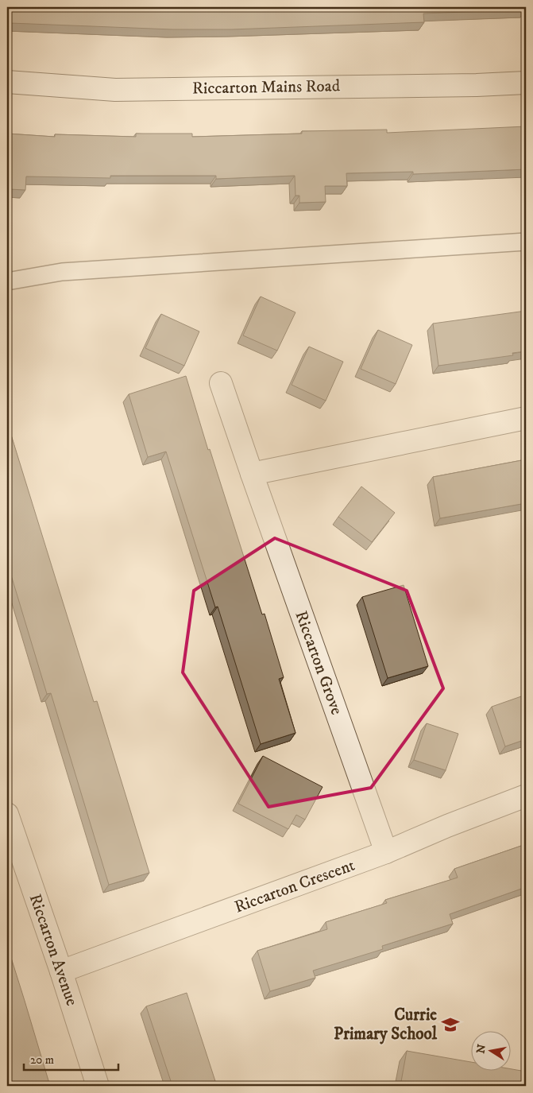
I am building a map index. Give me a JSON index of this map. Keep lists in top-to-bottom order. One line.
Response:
{"streets":{"street":["Riccarton Mains Road","Riccarton Grove","Riccarton Crescent","Riccarton Avenue"]},"crossings":[["Riccarton Grove","Riccarton Crescent"],["Riccarton Crescent","Riccarton Avenue"]],"places":{"school or university":["Currie Primary School"]},"scale_bar":"20 m","north":"left"}
